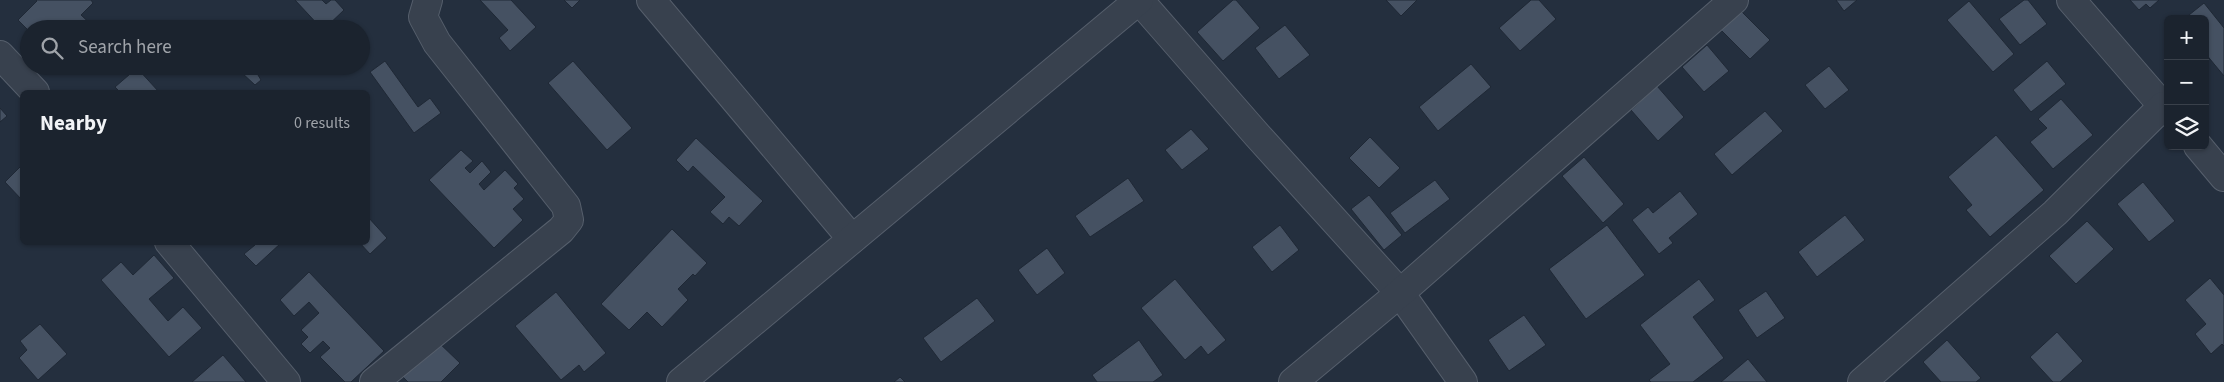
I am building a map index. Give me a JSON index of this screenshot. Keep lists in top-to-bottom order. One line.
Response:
{"page":{"map_buttons":["+","−"],"search":"Search here","heading":["Nearby","0 results"]}}
